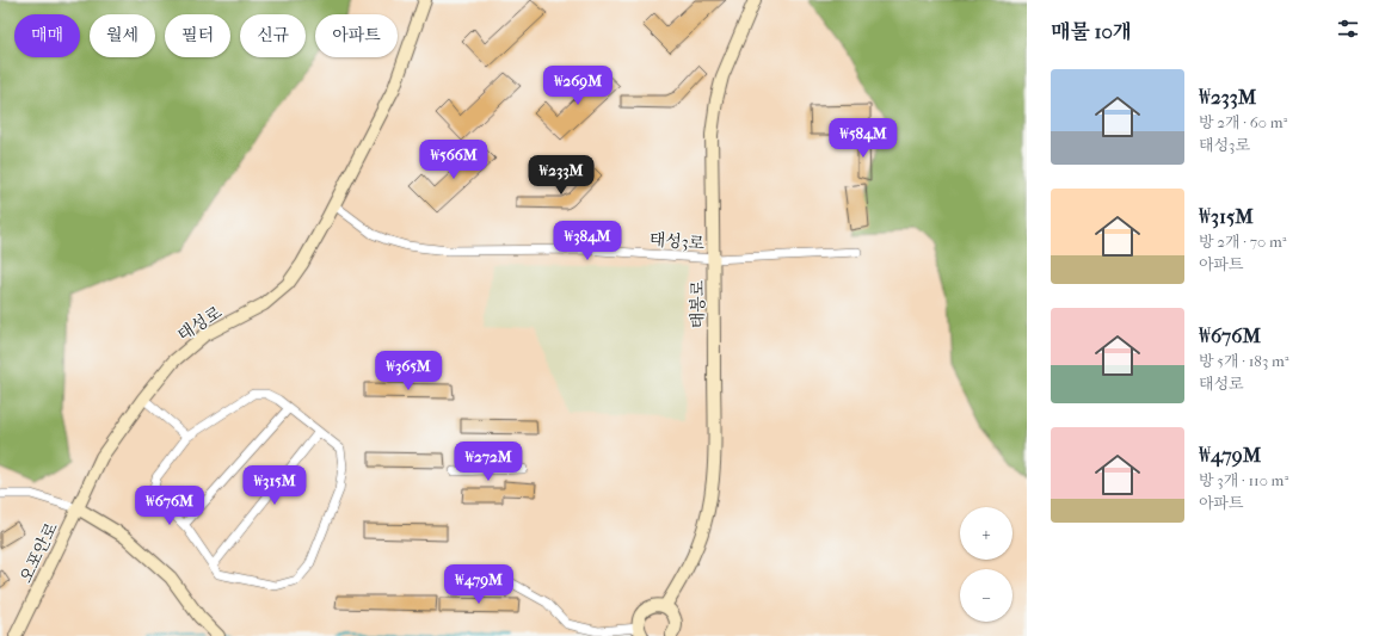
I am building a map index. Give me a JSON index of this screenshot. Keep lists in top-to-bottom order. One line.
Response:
{"streets":{"street":["태성3로","태봉로","태성로","오포안로"]},"crossings":[["태성3로","태봉로"],["태성3로","태성로"],["태성로","오포안로"]],"page":{"heading":"매물 10개","chip":["매매","월세","필터","신규","아파트"],"list":[{"name":"₩233M","note":"방 2개 · 60 m² · 태성3로"},{"name":"₩315M","note":"방 2개 · 70 m² · 아파트"},{"name":"₩676M","note":"방 5개 · 183 m² · 태성로"},{"name":"₩479M","note":"방 3개 · 110 m² · 아파트"}],"price":["₩269M","₩584M","₩566M","₩233M","₩384M","₩365M","₩272M","₩315M","₩676M","₩479M"],"map_buttons":["+","−"]}}
